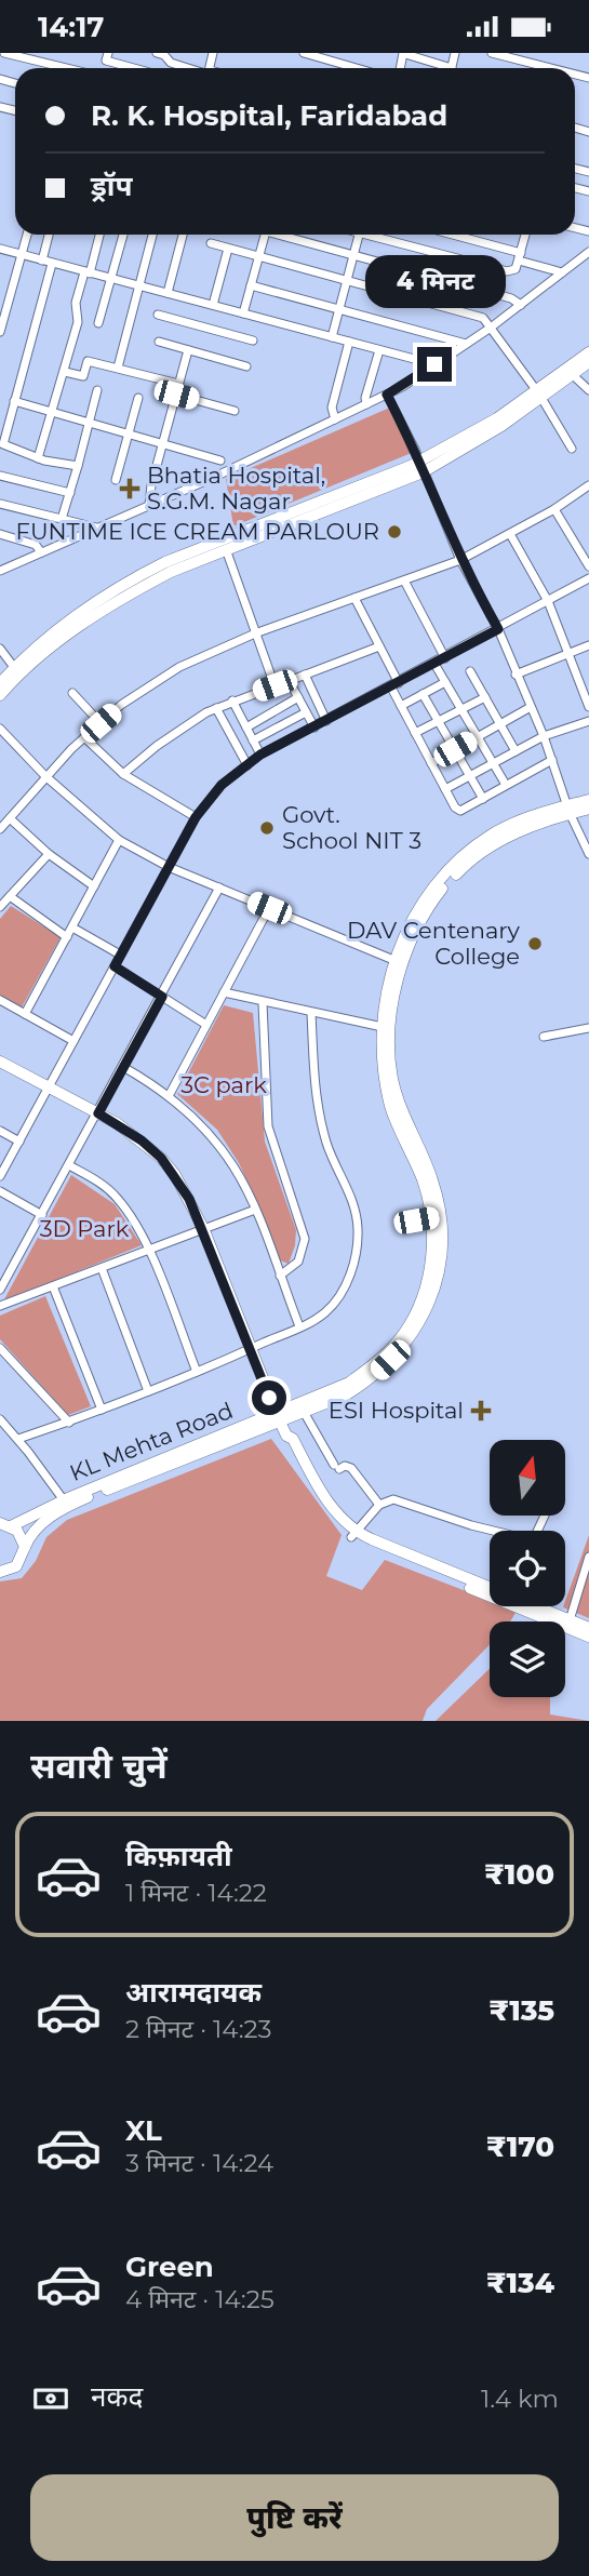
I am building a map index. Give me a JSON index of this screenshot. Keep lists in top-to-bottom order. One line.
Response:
{"streets":{"street":["KL Mehta Road"]},"parks":["3C park","3D Park"],"places":{"health":["Bhatia Hospital, S.G.M. Nagar","ESI Hospital"],"other":["FUNTIME ICE CREAM PARLOUR","Govt. School NIT 3","DAV Centenary College"]},"north":"top","page":{"status":"14:17","banner":["R. K. Hospital, Faridabad","ड्रॉप"],"bubble":"4 मिनट","heading":"सवारी चुनें","list":[{"name":"किफ़ायती","note":"1 मिनट · 14:22","value":"₹100"},{"name":"आरामदायक","note":"2 मिनट · 14:23","value":"₹135"},{"name":"XL","note":"3 मिनट · 14:24","value":"₹170"},{"name":"Green","note":"4 मिनट · 14:25","value":"₹134"}],"pay":["नकद","1.4 km"],"buttons":"पुष्टि करें"}}
